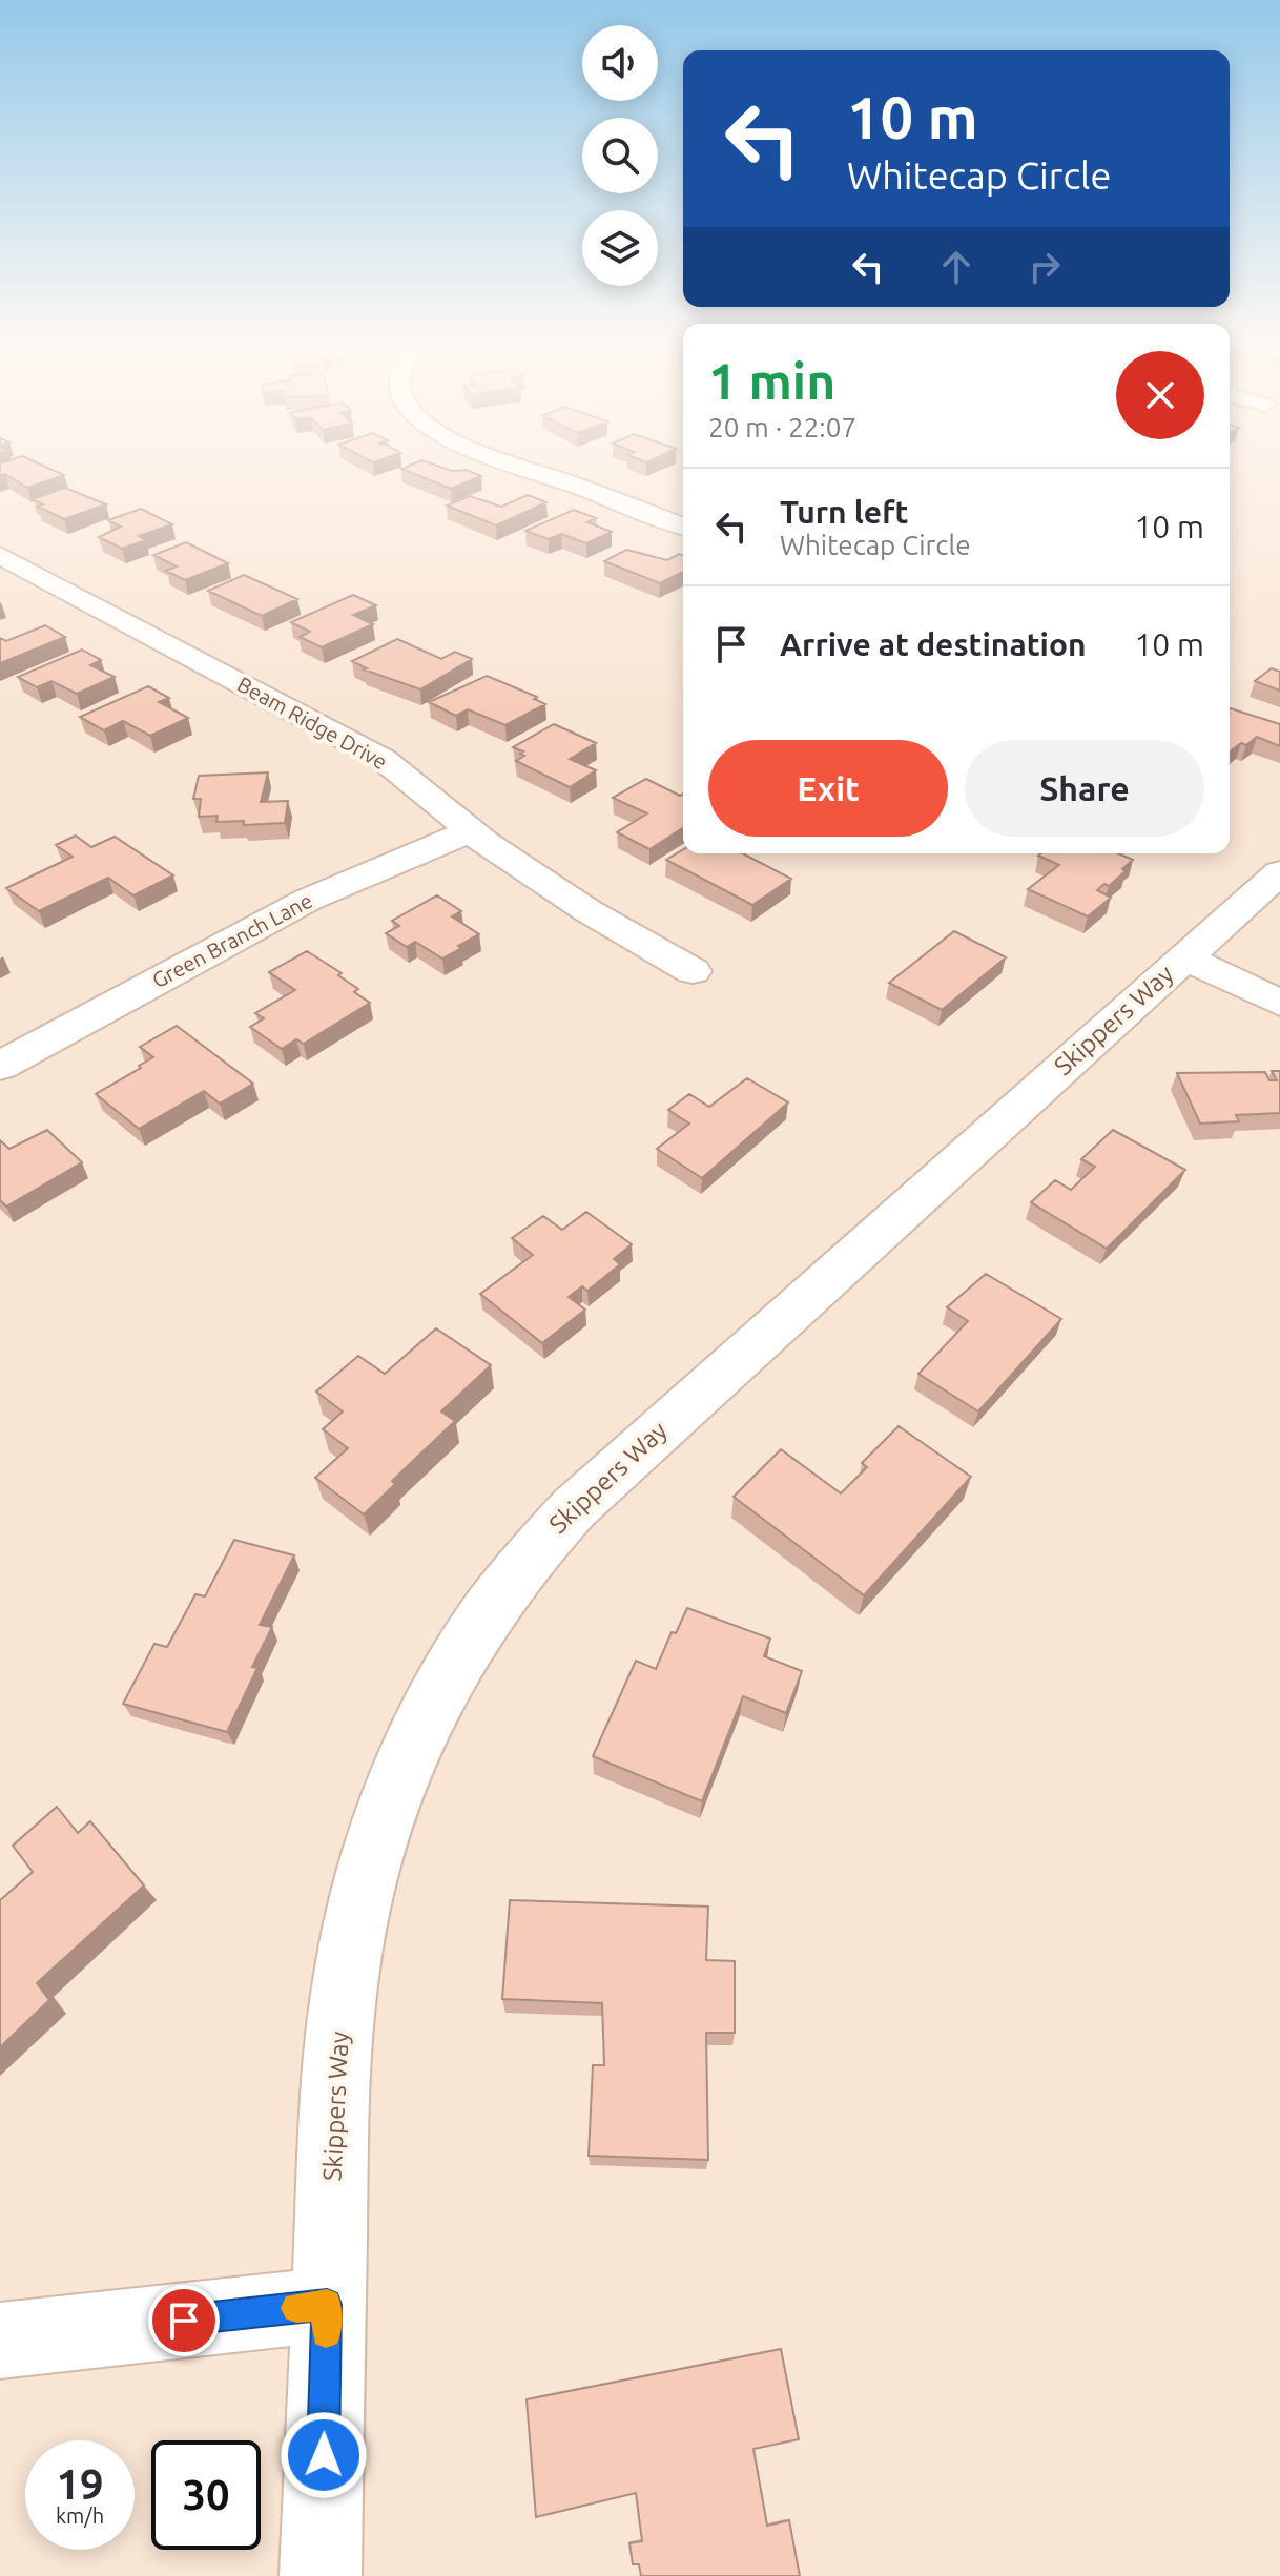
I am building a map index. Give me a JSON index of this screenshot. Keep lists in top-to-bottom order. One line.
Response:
{"streets":{"street":["Beam Ridge Drive","Green Branch Lane","Skippers Way"]},"crossings":[["Beam Ridge Drive","Green Branch Lane"]],"page":{"turn":["10 m","Whitecap Circle"],"heading":["1 min","20 m · 22:07"],"list":[{"name":"Turn left","note":"Whitecap Circle","value":"10 m"},{"name":"Arrive at destination","value":"10 m"}],"buttons":["Exit","Share"],"speed":"19 km/h","limit":"30"}}
